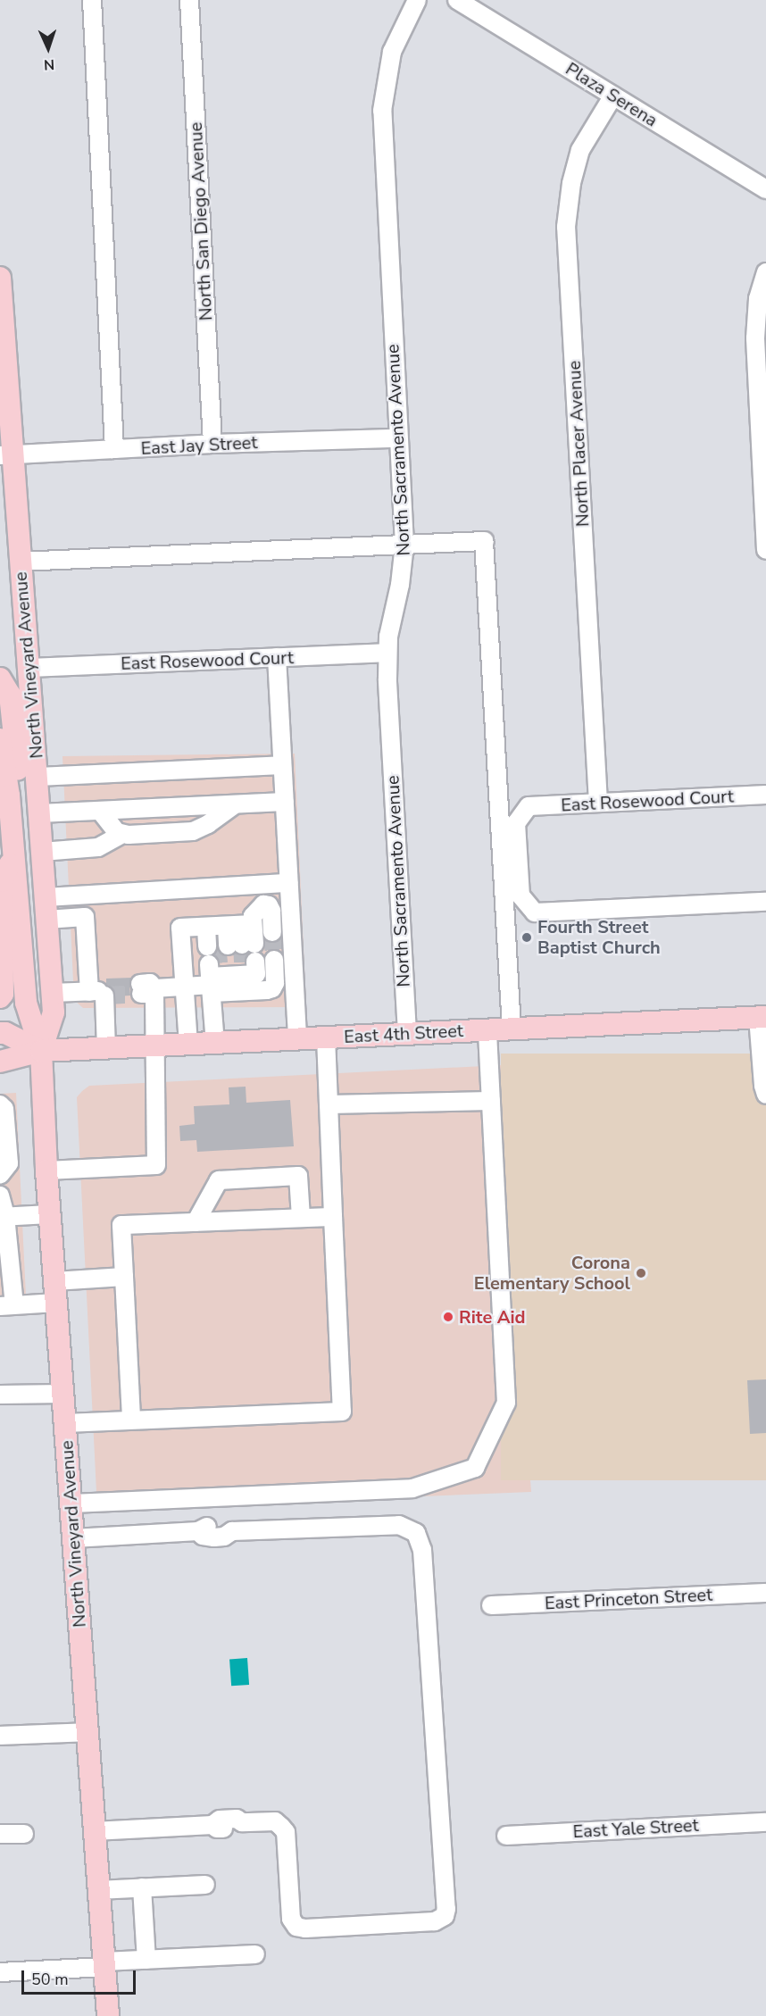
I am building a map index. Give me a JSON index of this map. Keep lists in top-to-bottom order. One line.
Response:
{"streets":{"main road":["North Vineyard Avenue","East 4th Street"],"street":["Plaza Serena","North San Diego Avenue","North Placer Avenue","East Jay Street","North Sacramento Avenue","East Rosewood Court","East Princeton Street","East Yale Street"]},"crossings":[["Plaza Serena","North Placer Avenue"],["North San Diego Avenue","East Jay Street"],["North Placer Avenue","East Rosewood Court"],["East Jay Street","North Sacramento Avenue"],["East Jay Street","North Vineyard Avenue"],["North Sacramento Avenue","East Rosewood Court"],["North Sacramento Avenue","East 4th Street"],["East Rosewood Court","North Vineyard Avenue"],["North Vineyard Avenue","East 4th Street"]],"places":["Fourth Street Baptist Church","Corona Elementary School","Rite Aid"],"scale_bar":"50 m","north":"bottom"}
